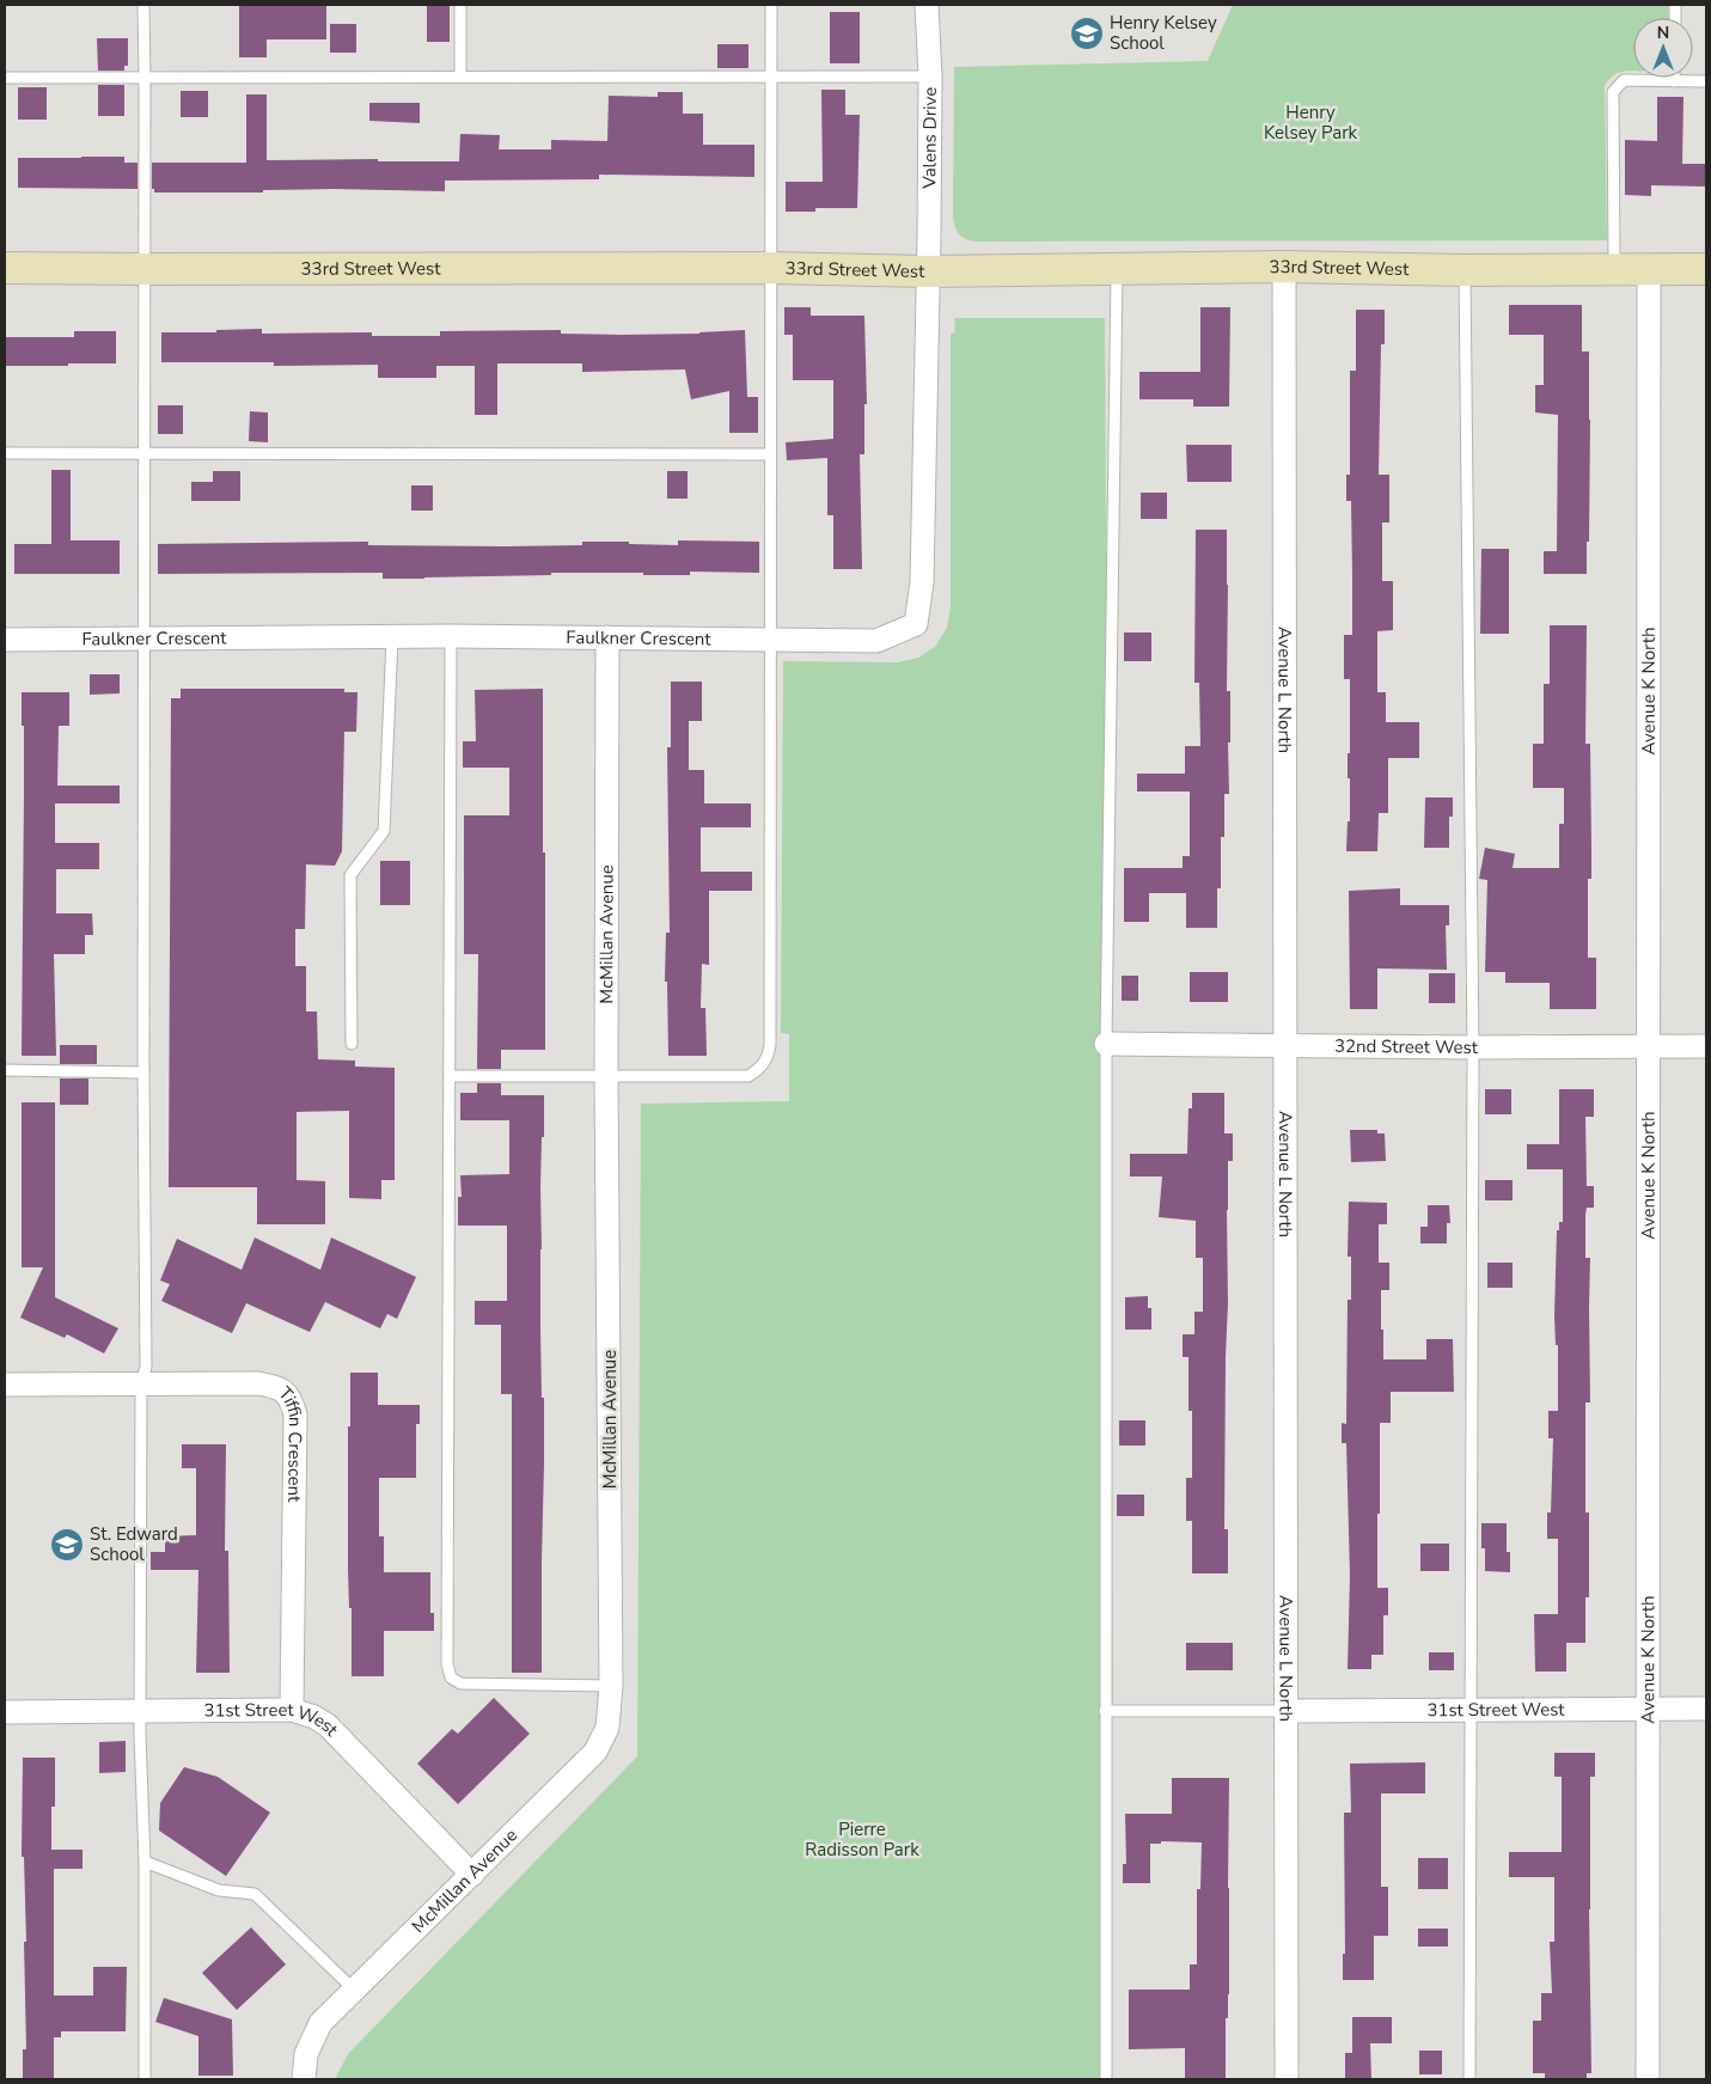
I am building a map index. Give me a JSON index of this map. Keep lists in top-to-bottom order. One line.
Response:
{"streets":{"main road":["33rd Street West"],"street":["Valens Drive","Faulkner Crescent","Avenue L North","Avenue K North","McMillan Avenue","32nd Street West","Tiffin Crescent","31st Street West"]},"crossings":[["Valens Drive","33rd Street West"],["Valens Drive","Faulkner Crescent"],["33rd Street West","Faulkner Crescent"],["33rd Street West","Avenue L North"],["33rd Street West","Avenue K North"],["Faulkner Crescent","McMillan Avenue"],["Avenue L North","32nd Street West"],["Avenue L North","31st Street West"],["Avenue K North","32nd Street West"],["Avenue K North","31st Street West"],["McMillan Avenue","31st Street West"],["Tiffin Crescent","31st Street West"]],"parks":["Henry Kelsey Park","Pierre Radisson Park"],"places":{"school or university":["Henry Kelsey School","St. Edward School"]},"north":"top"}
